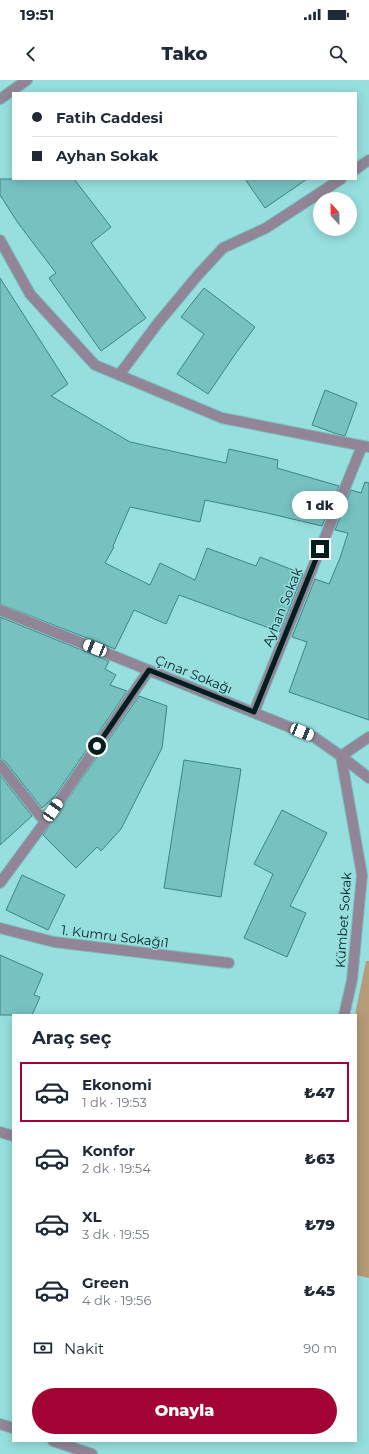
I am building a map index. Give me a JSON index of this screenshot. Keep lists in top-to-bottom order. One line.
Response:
{"streets":{"street":["Ayhan Sokak","Çınar Sokağı","Kümbet Sokak","1. Kumru Sokağı1"]},"crossings":[["Ayhan Sokak","Çınar Sokağı"],["Çınar Sokağı","Kümbet Sokak"]],"north":"top","page":{"status":"19:51","header":"Tako","banner":["Fatih Caddesi","Ayhan Sokak"],"bubble":"1 dk","heading":"Araç seç","list":[{"name":"Ekonomi","note":"1 dk · 19:53","value":"₺47"},{"name":"Konfor","note":"2 dk · 19:54","value":"₺63"},{"name":"XL","note":"3 dk · 19:55","value":"₺79"},{"name":"Green","note":"4 dk · 19:56","value":"₺45"}],"pay":["Nakit","90 m"],"buttons":"Onayla"}}
